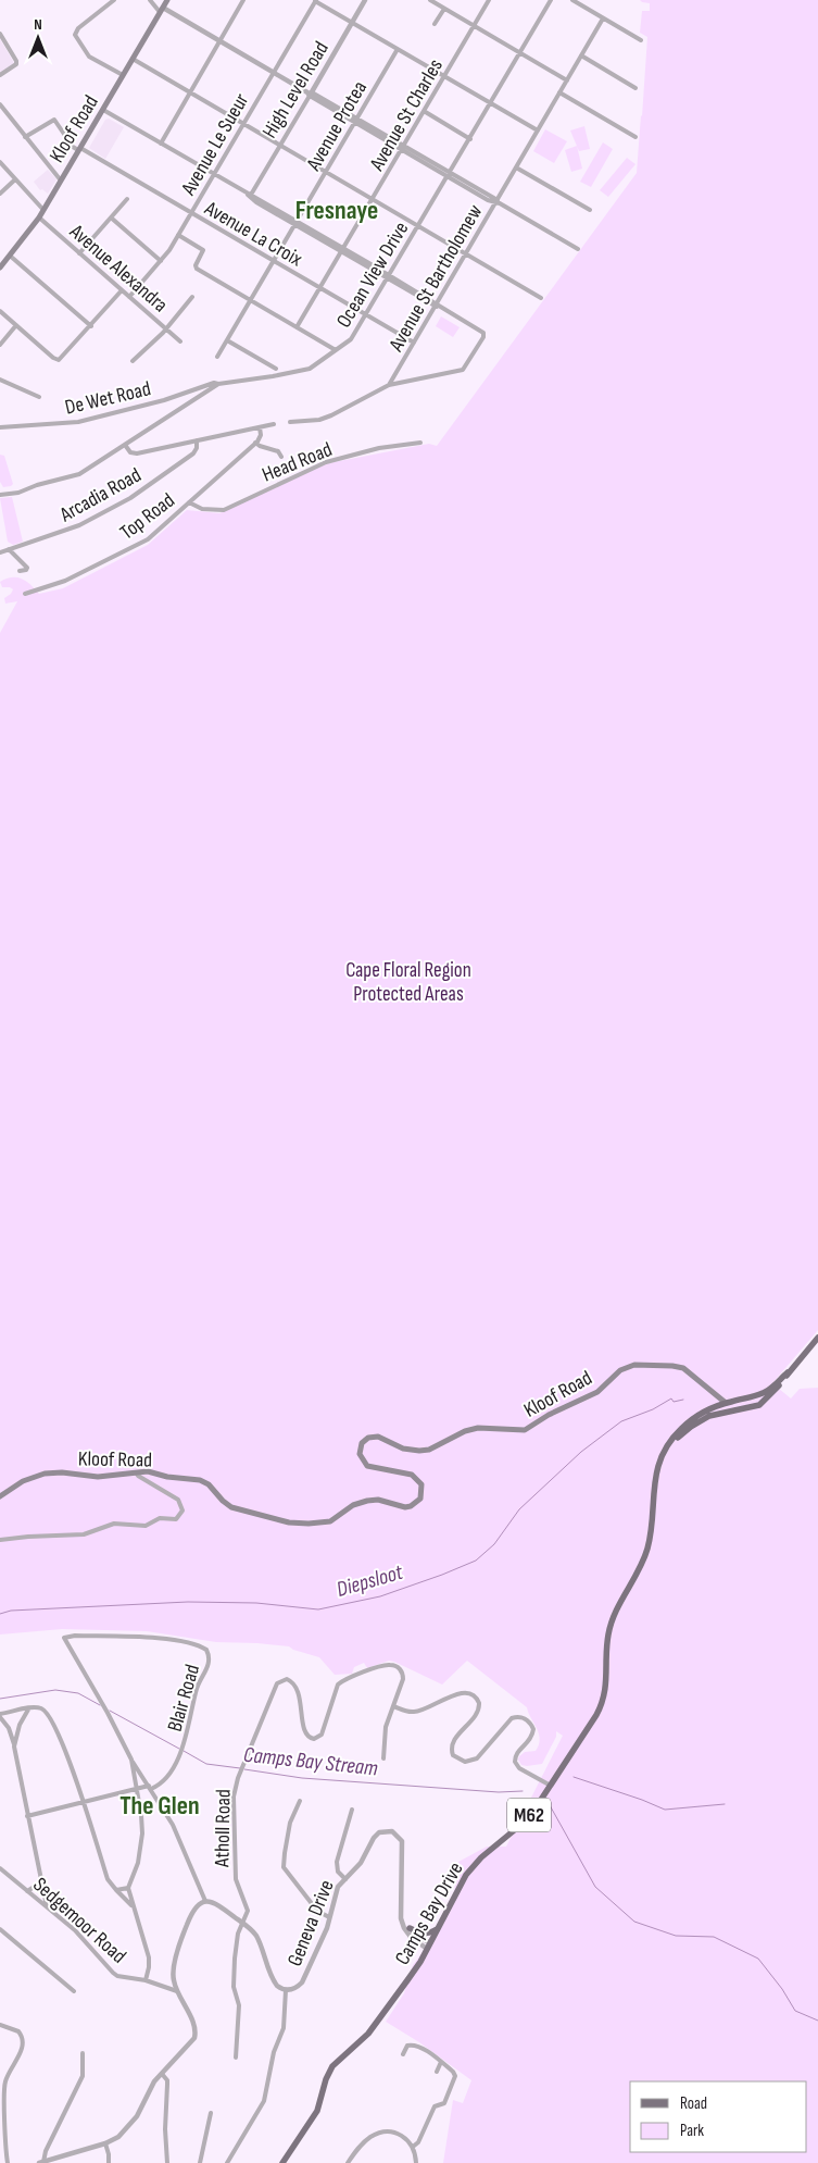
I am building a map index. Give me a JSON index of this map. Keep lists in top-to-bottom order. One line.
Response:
{"streets":{"main road":["Kloof Road","M62","Camps Bay Drive"],"street":["High Level Road","Avenue St Charles","Avenue Protea","Avenue Le Sueur","Avenue La Croix","Avenue Alexandra","Ocean View Drive","Avenue St Bartholomew","De Wet Road","Head Road","Arcadia Road","Top Road","Blair Road","Atholl Road","Sedgemoor Road","Geneva Drive"]},"crossings":[["Avenue St Charles","Avenue La Croix"],["Avenue Protea","Avenue La Croix"],["Kloof Road","Avenue La Croix"],["Kloof Road","Avenue Alexandra"],["Kloof Road","Camps Bay Drive"],["Avenue Le Sueur","Avenue La Croix"],["Avenue Le Sueur","Avenue Alexandra"],["Avenue La Croix","Ocean View Drive"],["Avenue La Croix","Avenue St Bartholomew"],["Ocean View Drive","De Wet Road"],["Head Road","Top Road"],["M62","Camps Bay Drive"],["Atholl Road","Geneva Drive"],["Camps Bay Drive","Geneva Drive"]],"districts":["Fresnaye","The Glen"],"water":["Diepsloot","Camps Bay Stream"],"parks":["Cape Floral Region Protected Areas"],"legend":["Road","Park"],"north":"top"}
